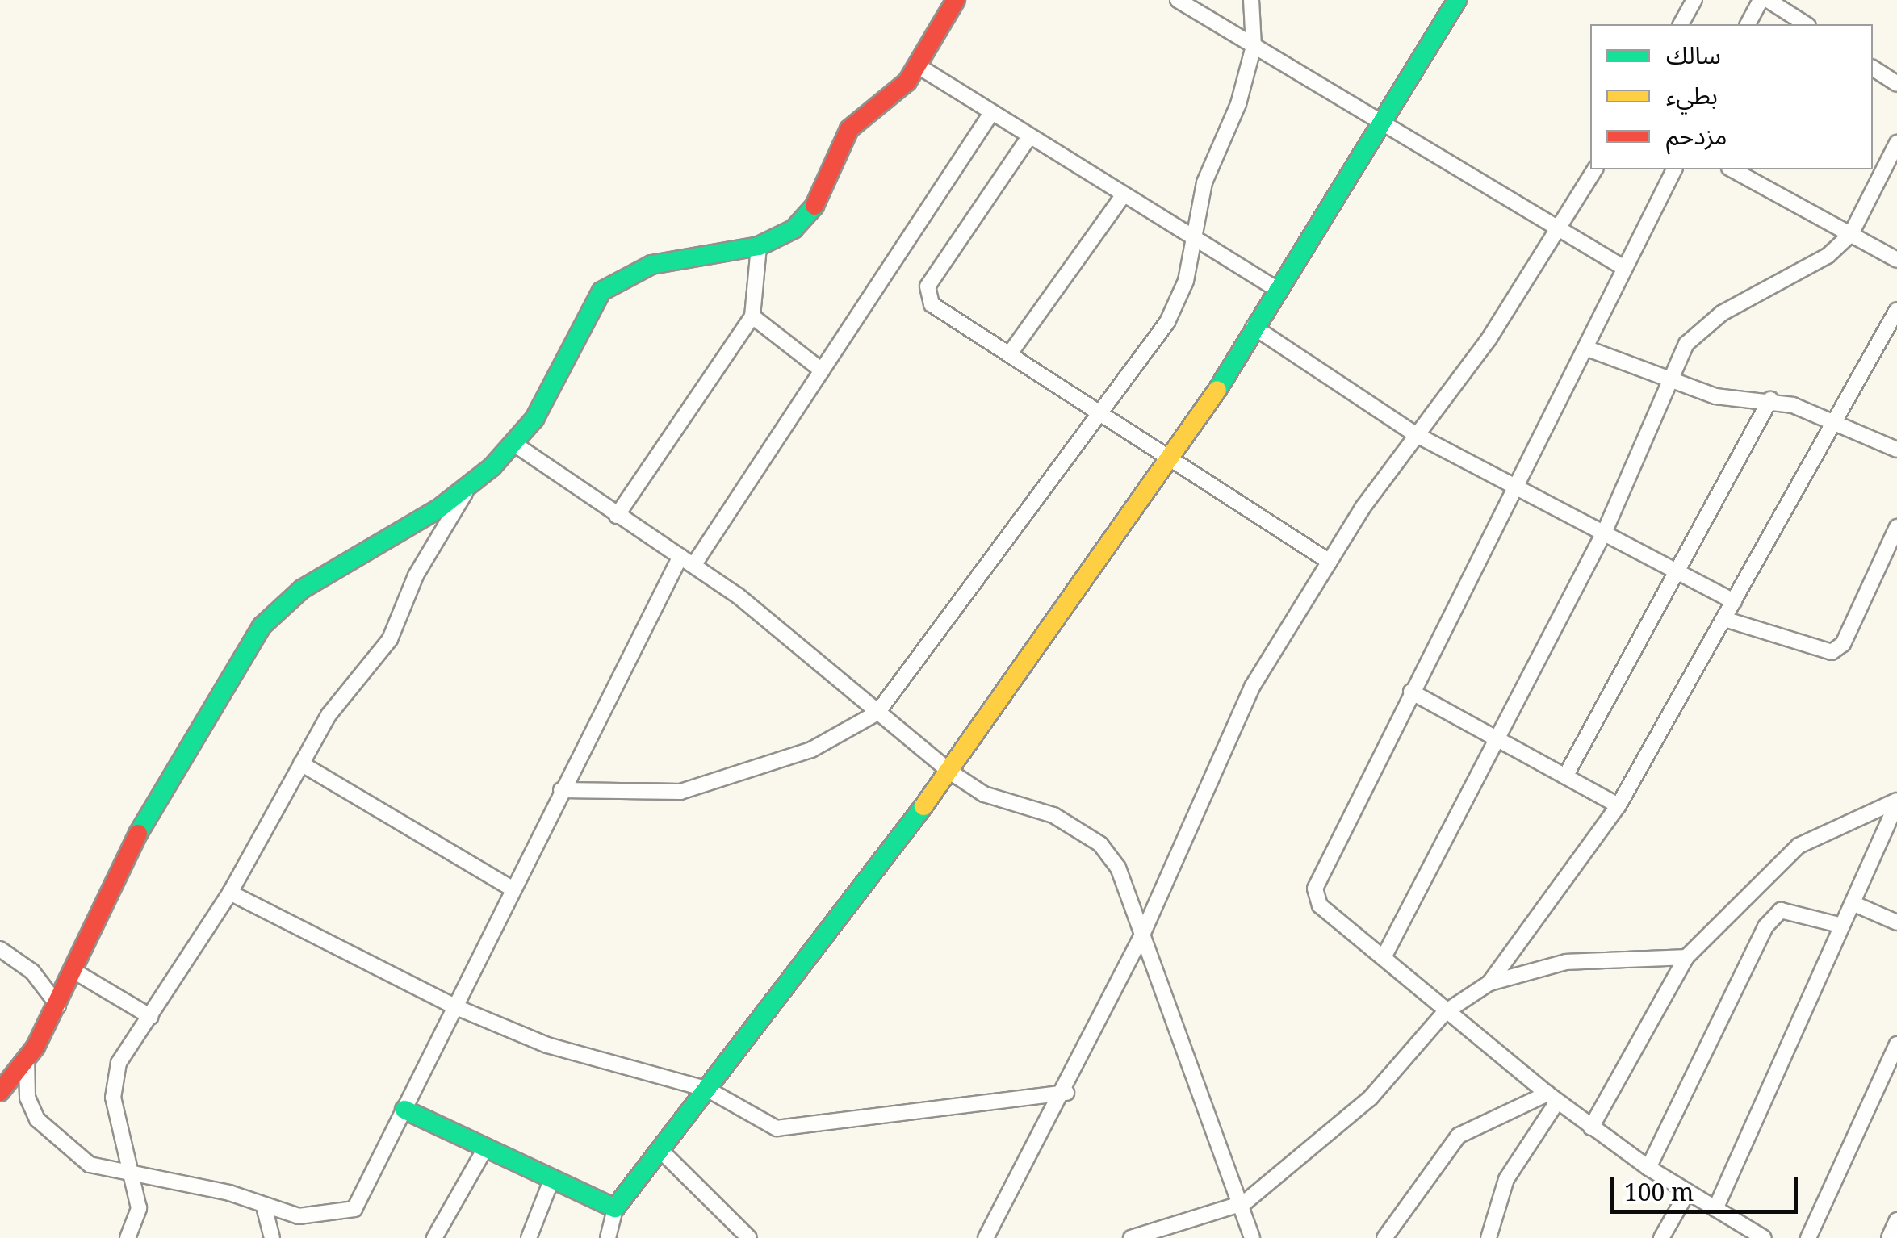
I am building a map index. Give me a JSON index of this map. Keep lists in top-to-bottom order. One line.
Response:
{"legend":["سالك","بطيء","مزدحم"],"scale_bar":"100 m"}
